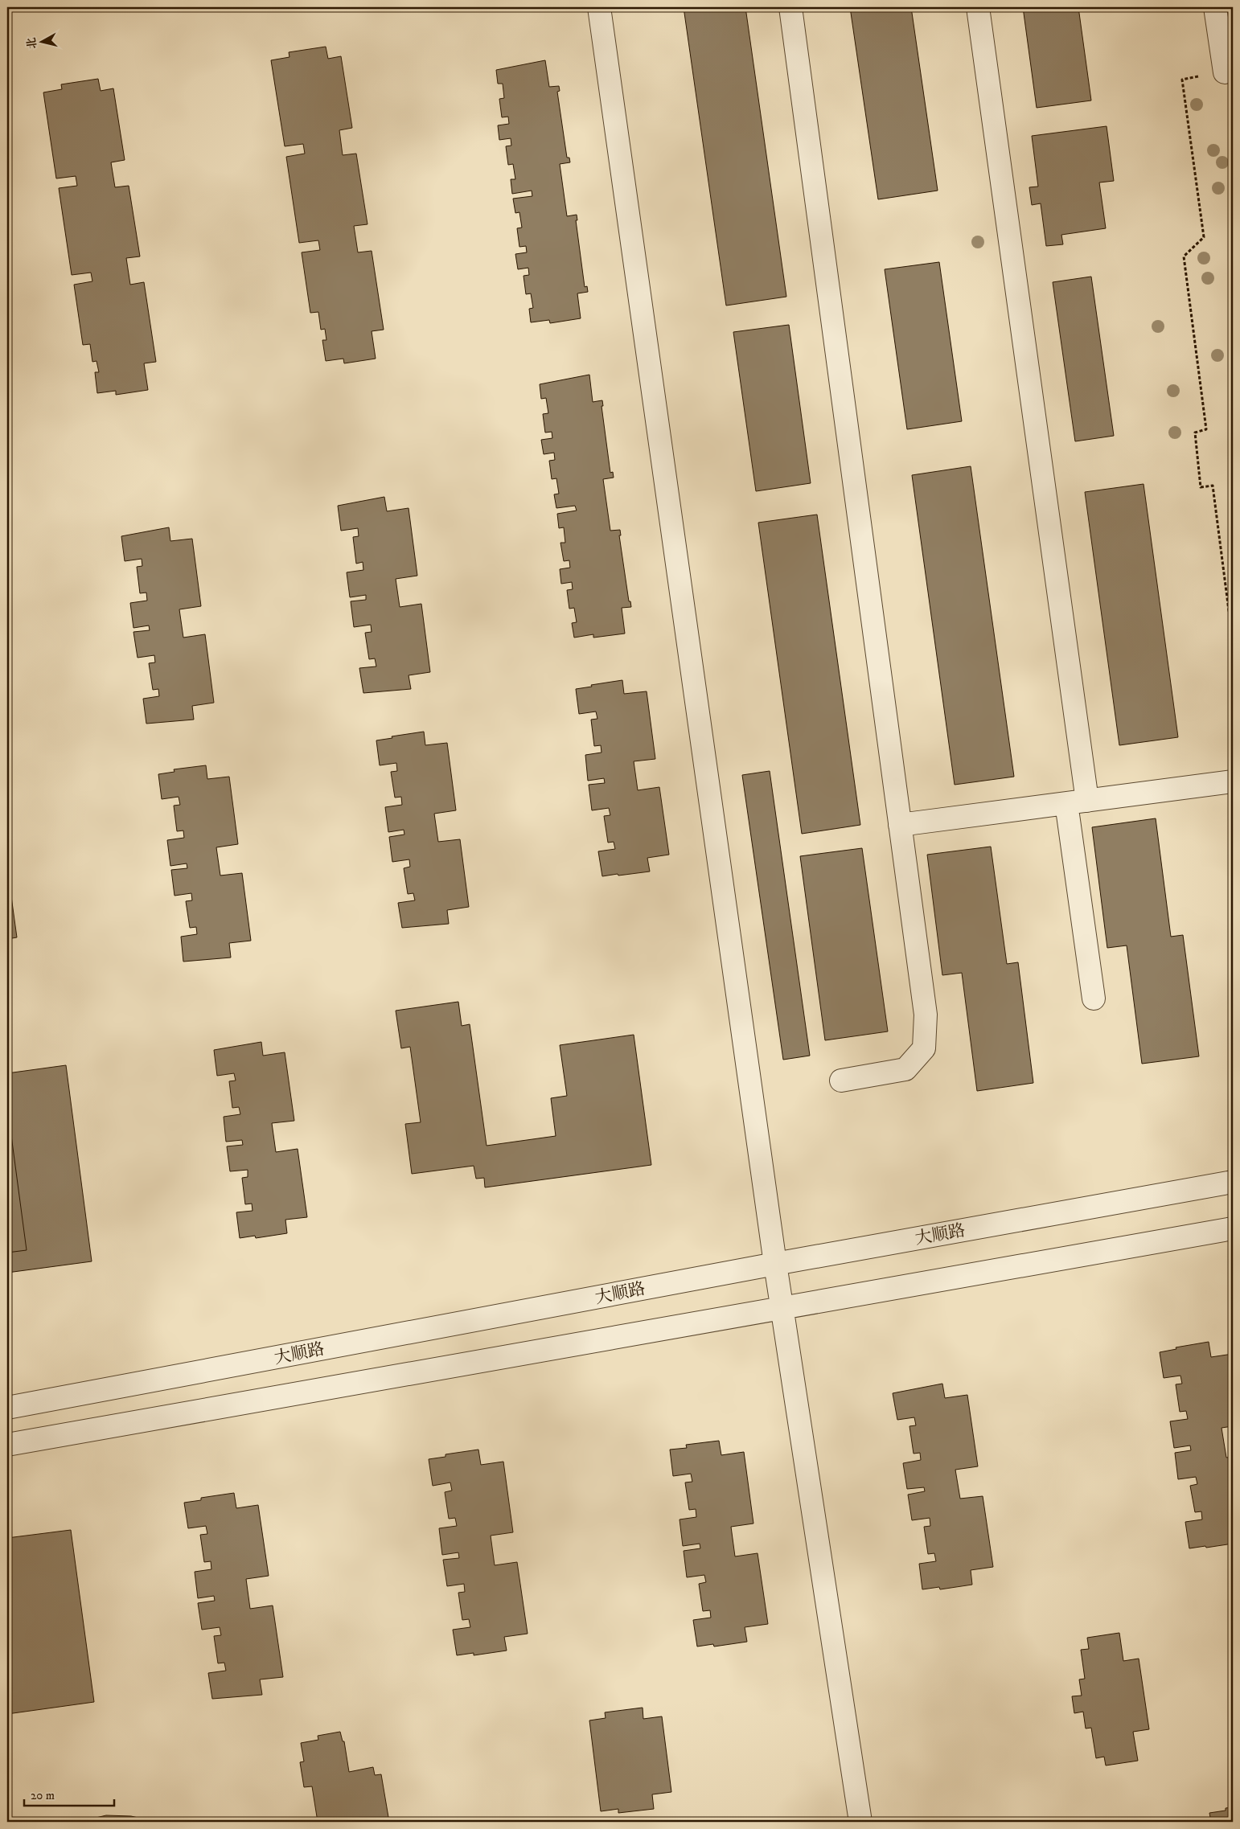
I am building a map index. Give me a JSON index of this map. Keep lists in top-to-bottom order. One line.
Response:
{"streets":{"street":["大顺路"]},"scale_bar":"20 m","north":"left"}
